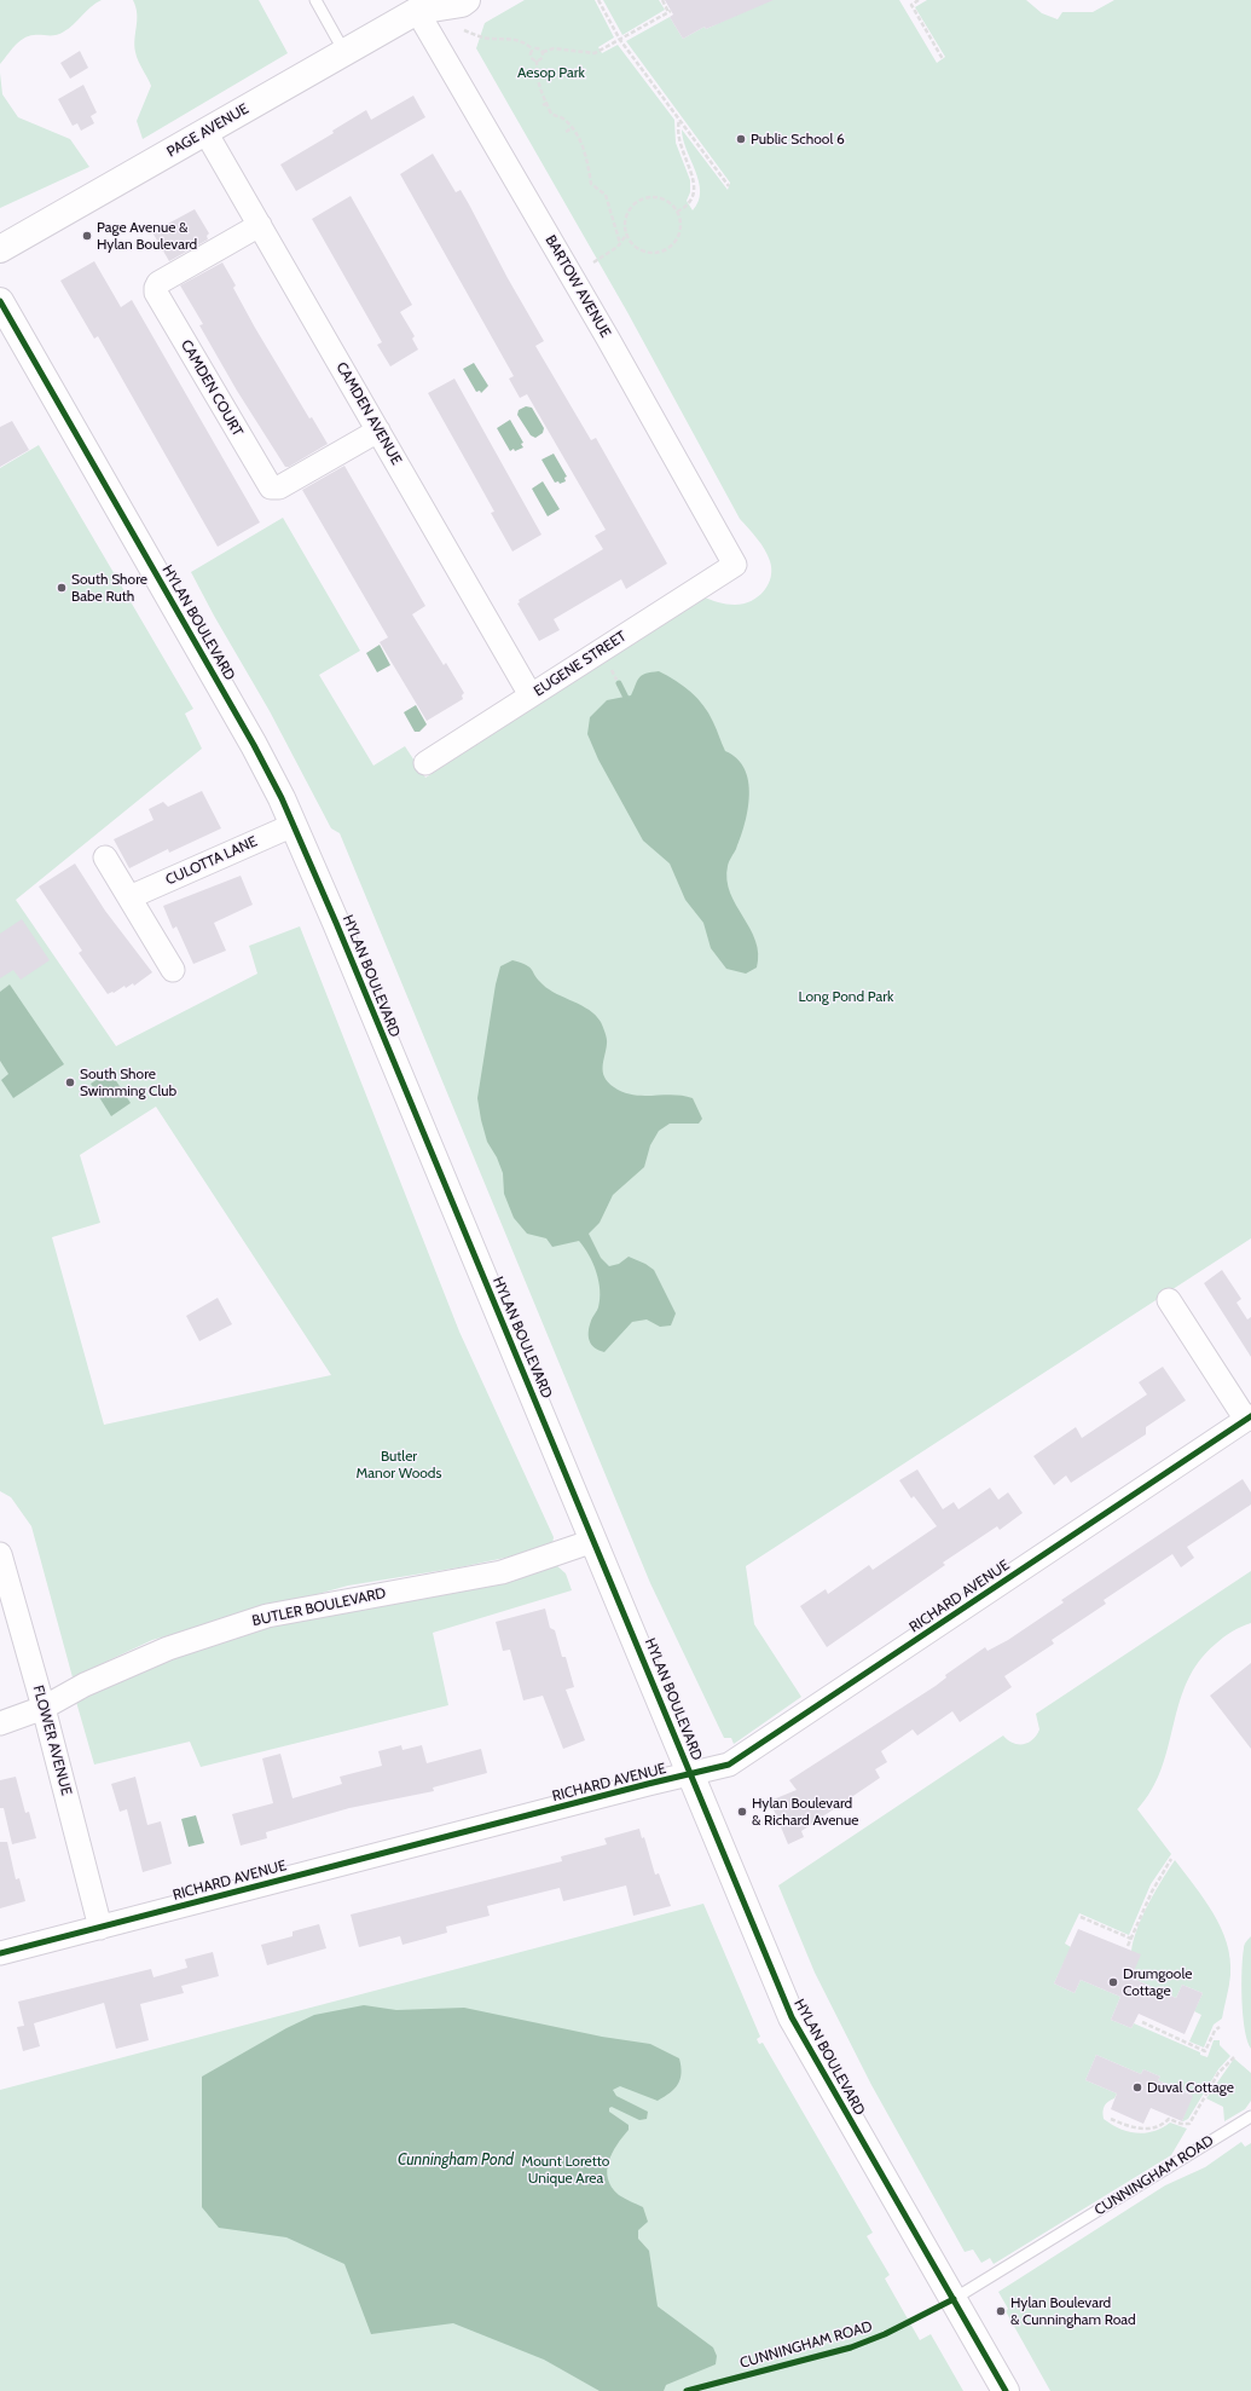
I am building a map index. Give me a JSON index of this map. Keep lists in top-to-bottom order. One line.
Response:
{"streets":{"main road":["PAGE AVENUE","HYLAN BOULEVARD"],"street":["BARTOW AVENUE","CAMDEN COURT","CAMDEN AVENUE","EUGENE STREET","CULOTTA LANE","RICHARD AVENUE","BUTLER BOULEVARD","FLOWER AVENUE"],"lane":["CUNNINGHAM ROAD"]},"crossings":[["PAGE AVENUE","BARTOW AVENUE"],["PAGE AVENUE","CAMDEN AVENUE"],["BARTOW AVENUE","EUGENE STREET"],["CAMDEN COURT","CAMDEN AVENUE"],["CAMDEN AVENUE","EUGENE STREET"],["HYLAN BOULEVARD","CULOTTA LANE"],["HYLAN BOULEVARD","RICHARD AVENUE"],["HYLAN BOULEVARD","BUTLER BOULEVARD"],["HYLAN BOULEVARD","CUNNINGHAM ROAD"],["RICHARD AVENUE","FLOWER AVENUE"],["BUTLER BOULEVARD","FLOWER AVENUE"]],"water":["Cunningham Pond"],"parks":["Aesop Park","Long Pond Park","Butler Manor Woods","Mount Loretto Unique Area"],"places":["Public School 6","Page Avenue & Hylan Boulevard","South Shore Babe Ruth","South Shore Swimming Club","Hylan Boulevard & Richard Avenue","Drumgoole Cottage","Duval Cottage","Hylan Boulevard & Cunningham Road"]}
